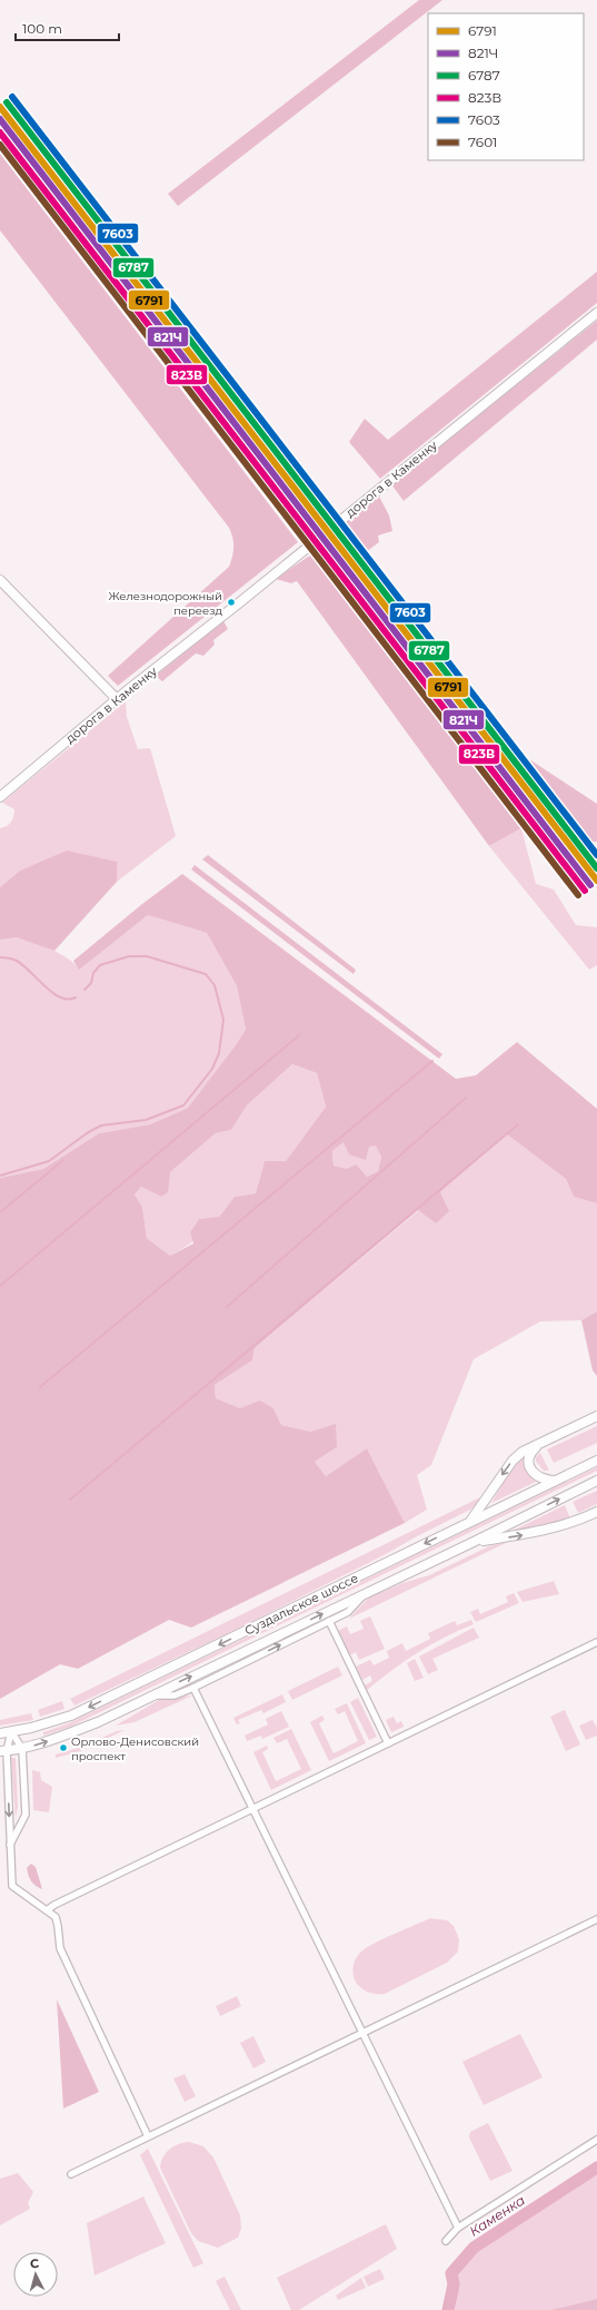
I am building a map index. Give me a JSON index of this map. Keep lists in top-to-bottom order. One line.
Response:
{"streets":{"main road":["дорога в Каменку","Суздальское шоссе"]},"water":["Каменка"],"places":["Железнодорожный переезд","Орлово-Денисовский проспект"],"lines":["transit line 7603","transit line 6787","transit line 6791","transit line 821Ч","transit line 823В","transit line 7601"],"legend":["6791","821Ч","6787","823В","7603","7601"],"scale_bar":"100 m","north":"top"}
